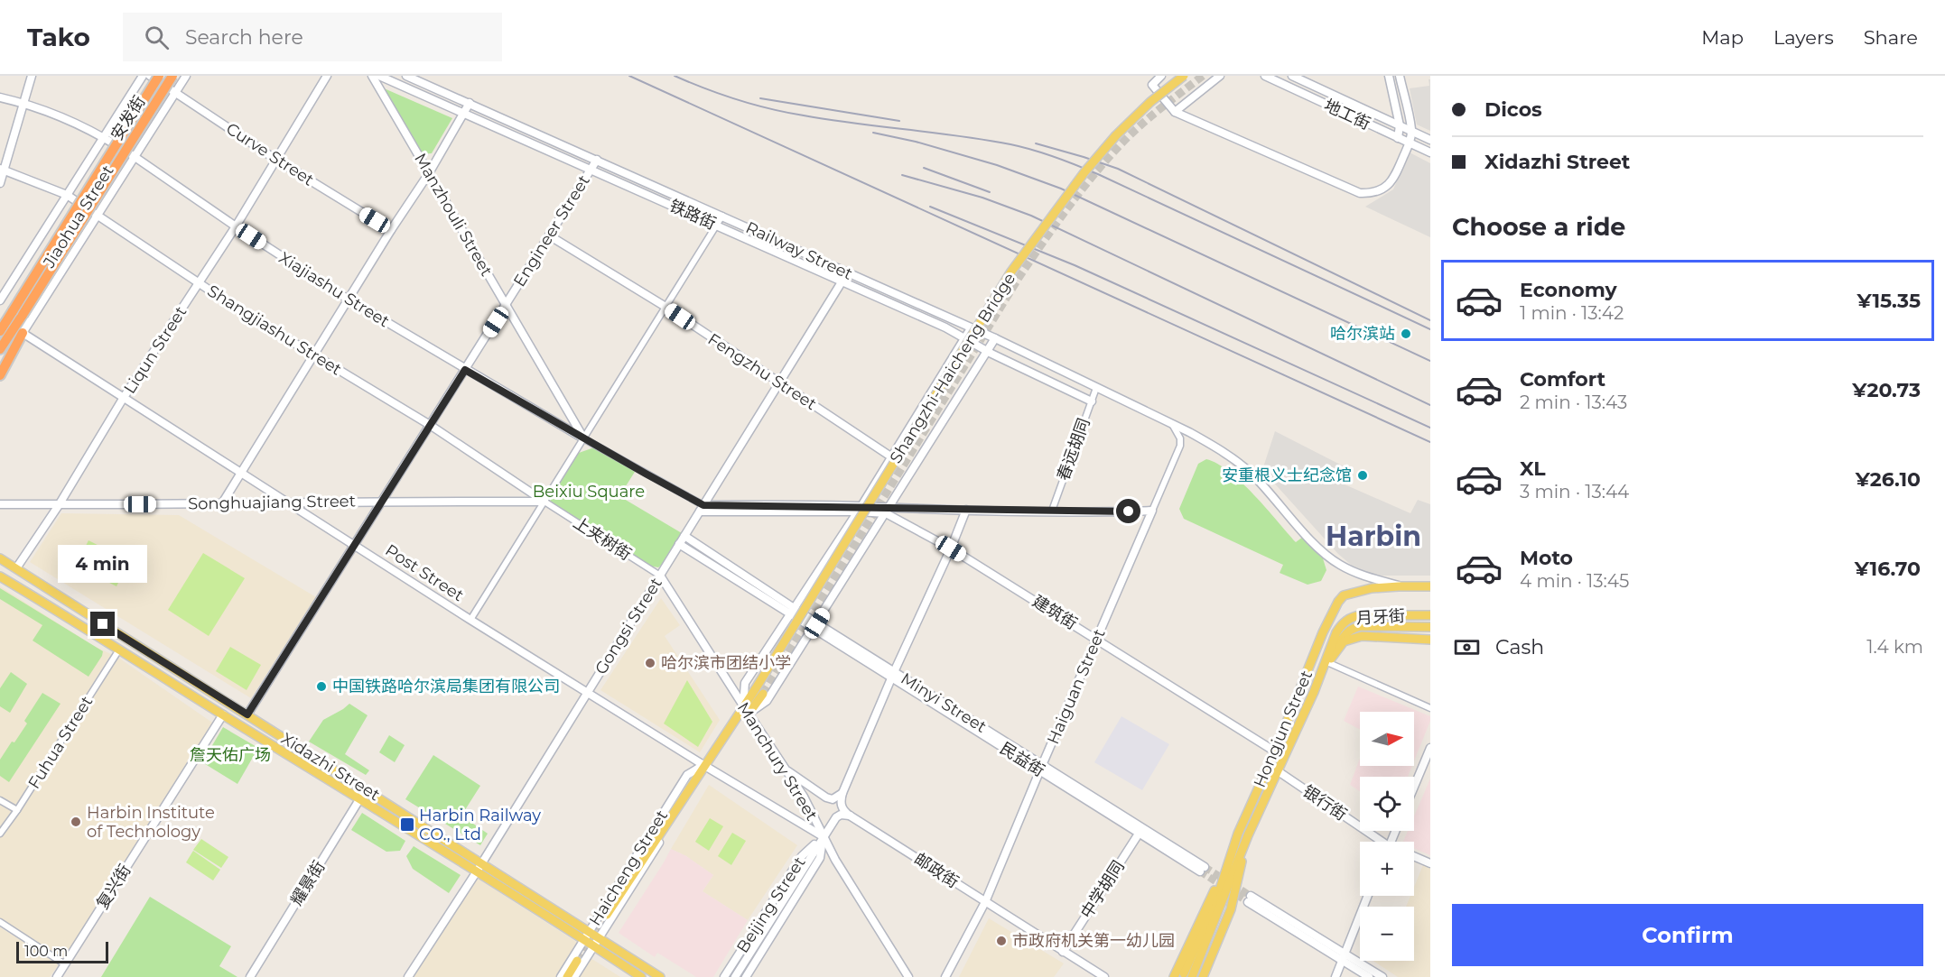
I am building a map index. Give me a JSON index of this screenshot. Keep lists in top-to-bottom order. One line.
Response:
{"streets":{"highway":["安发街","Jiaohua Street"],"main road":["Shangzhi-Haicheng Bridge","月牙街","Hongjun Street","Xidazhi Street","Haicheng Street"],"street":["地工街","Curve Street","Manzhouli Street","铁路街","Engineer Street","Railway Street","Xiajiashu Street","Shangjiashu Street","Liqun Street","Fengzhu Street","春远胡同","Songhuajiang Street","上夹树街","Post Street","建筑街","Gongsi Street","Haiguan Street","Minyi Street","Fuhua Street","Manchury Street","银行街","邮政街","耀景街","复兴街","中学胡同","Beijing Street"]},"crossings":[["Curve Street","Jiaohua Street"],["Curve Street","Liqun Street"],["Manzhouli Street","Engineer Street"],["Manzhouli Street","Xiajiashu Street"],["铁路街","Engineer Street"],["铁路街","春远胡同"],["铁路街","Gongsi Street"],["铁路街","Haicheng Street"],["Jiaohua Street","Xiajiashu Street"],["Jiaohua Street","Shangjiashu Street"],["Jiaohua Street","Post Street"],["Engineer Street","Railway Street"],["Engineer Street","Xiajiashu Street"],["Engineer Street","Shangjiashu Street"],["Engineer Street","Fengzhu Street"],["Engineer Street","Songhuajiang Street"],["Engineer Street","Post Street"],["Engineer Street","Xidazhi Street"],["Railway Street","春远胡同"],["Railway Street","月牙街"],["Railway Street","Gongsi Street"],["Railway Street","Haiguan Street"],["Railway Street","Haicheng Street"],["Xiajiashu Street","Liqun Street"],["Shangjiashu Street","Liqun Street"],["Shangjiashu Street","Songhuajiang Street"],["Shangjiashu Street","上夹树街"],["Liqun Street","Songhuajiang Street"],["Liqun Street","Post Street"],["Liqun Street","Xidazhi Street"],["Shangzhi-Haicheng Bridge","Manchury Street"],["Shangzhi-Haicheng Bridge","Haicheng Street"],["Fengzhu Street","Gongsi Street"],["Fengzhu Street","Haicheng Street"],["Songhuajiang Street","上夹树街"],["Songhuajiang Street","Post Street"],["上夹树街","Gongsi Street"],["上夹树街","Manchury Street"],["Post Street","Gongsi Street"],["Post Street","Manchury Street"],["Post Street","Haicheng Street"],["Post Street","Beijing Street"],["建筑街","Haiguan Street"],["建筑街","Hongjun Street"],["建筑街","Haicheng Street"],["月牙街","Hongjun Street"],["Gongsi Street","Minyi Street"],["Gongsi Street","Manchury Street"],["Gongsi Street","Xidazhi Street"],["Haiguan Street","Minyi Street"],["Haiguan Street","邮政街"],["Minyi Street","Haicheng Street"],["Minyi Street","中学胡同"],["Hongjun Street","银行街"],["Fuhua Street","Xidazhi Street"],["Manchury Street","Haicheng Street"],["Manchury Street","Beijing Street"],["Xidazhi Street","Haicheng Street"],["Xidazhi Street","耀景街"],["Xidazhi Street","复兴街"],["邮政街","中学胡同"]],"districts":["Harbin"],"parks":["Beixiu Square","詹天佑广场"],"places":{"other":["哈尔滨站","安重根义士纪念馆","哈尔滨市团结小学","中国铁路哈尔滨局集团有限公司","Harbin Institute of Technology","市政府机关第一幼儿园"],"transit":["Harbin Railway CO., Ltd"]},"scale_bar":"100 m","north":"right","page":{"header":"Tako","search":"Search here","nav":["Map","Layers","Share"],"banner":["Dicos","Xidazhi Street"],"heading":"Choose a ride","list":[{"name":"Economy","note":"1 min · 13:42","value":"¥15.35"},{"name":"Comfort","note":"2 min · 13:43","value":"¥20.73"},{"name":"XL","note":"3 min · 13:44","value":"¥26.10"},{"name":"Moto","note":"4 min · 13:45","value":"¥16.70"}],"bubble":"4 min","pay":["Cash","1.4 km"],"map_buttons":["+","−"],"buttons":"Confirm","scale":"100 m"}}
